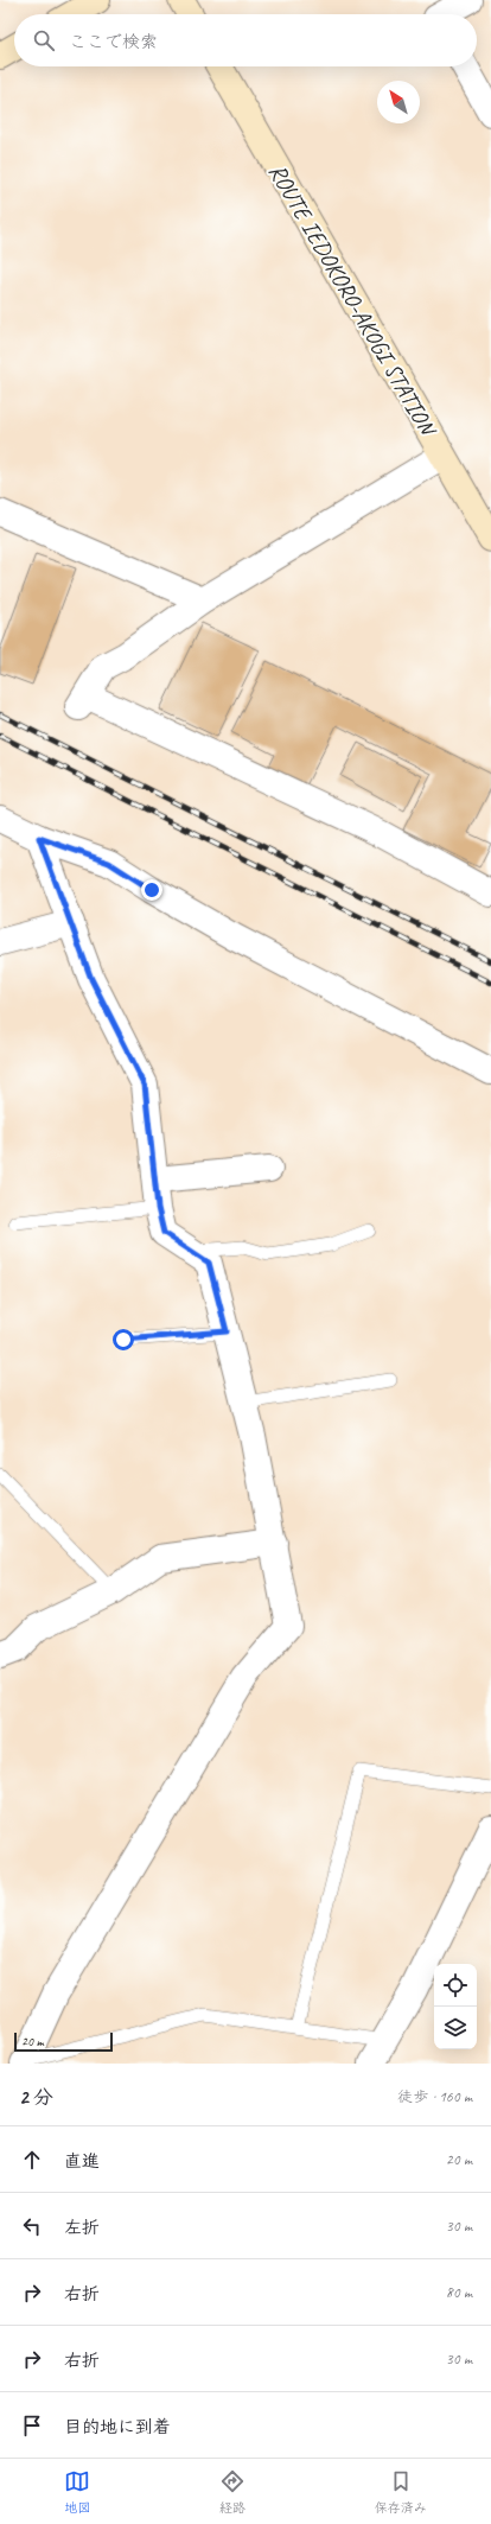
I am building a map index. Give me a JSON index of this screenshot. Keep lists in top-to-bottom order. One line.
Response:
{"streets":{"main road":["ROUTE IEDOKORO-AKOGI STATION"]},"scale_bar":"20 m","north":"top left","page":{"search":"ここで検索","scale":"20 m","heading":["2 分","徒歩 · 160 m"],"list":[["直進","20 m"],["左折","30 m"],["右折","80 m"],["右折","30 m"],"目的地に到着"],"nav":["地図","経路","保存済み"]}}
